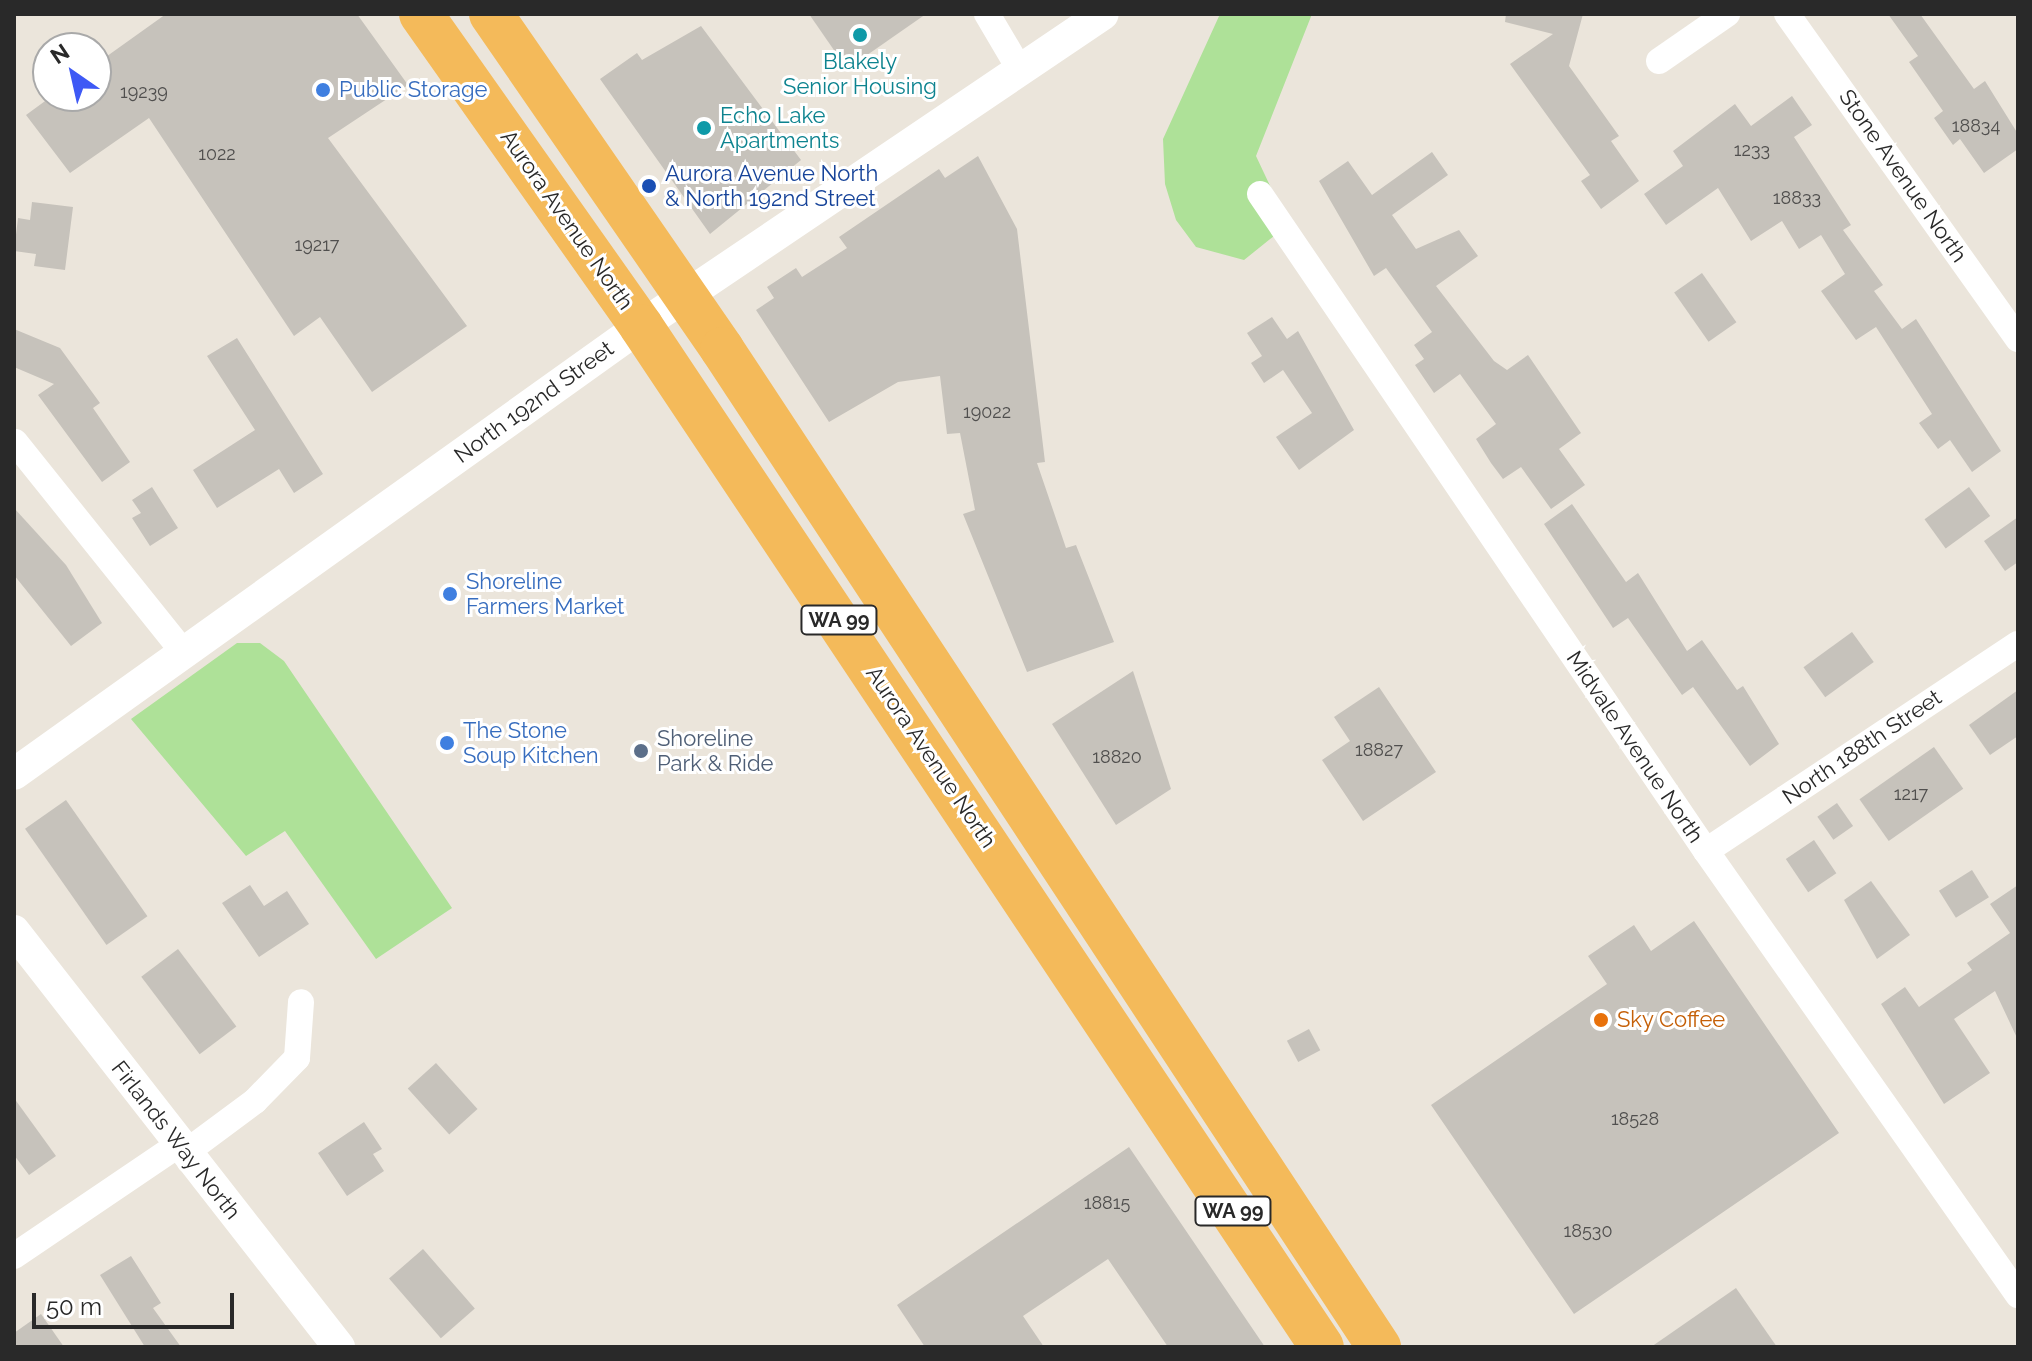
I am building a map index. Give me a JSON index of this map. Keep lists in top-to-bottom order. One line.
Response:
{"streets":{"highway":["Aurora Avenue North","WA 99"],"street":["Stone Avenue North","North 192nd Street","Midvale Avenue North","North 188th Street","Firlands Way North"]},"crossings":[["Aurora Avenue North","North 192nd Street"],["North 192nd Street","WA 99"],["Midvale Avenue North","North 188th Street"]],"places":["Blakely Senior Housing","Public Storage","Echo Lake Apartments","Aurora Avenue North & North 192nd Street","Shoreline Farmers Market","The Stone Soup Kitchen","Shoreline Park & Ride","Sky Coffee"],"house_numbers":["19239","18834","1233","1022","18833","19217","19022","18827","18820","1217","18528","18815","18530"],"scale_bar":"50 m","north":"top left"}
